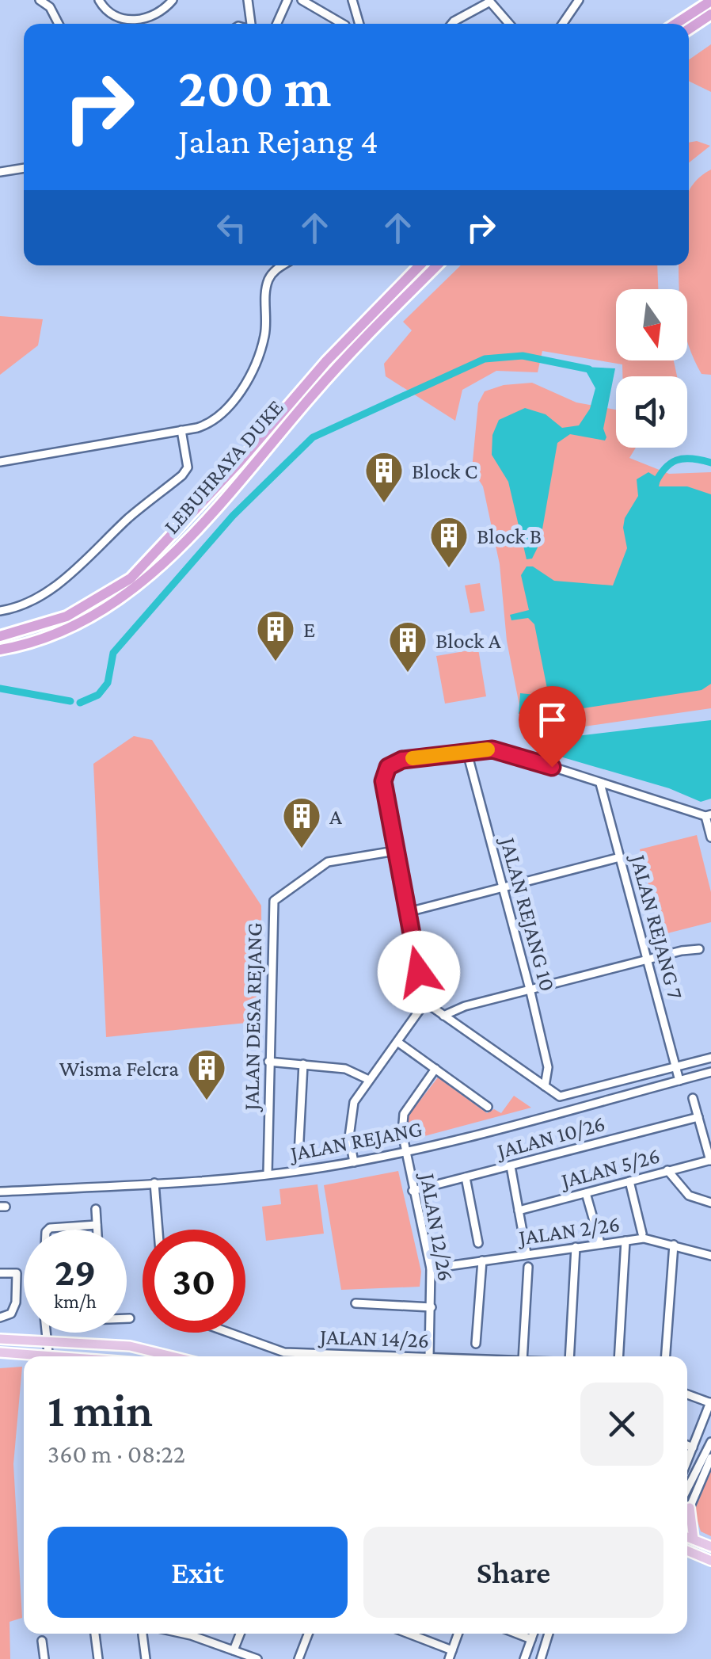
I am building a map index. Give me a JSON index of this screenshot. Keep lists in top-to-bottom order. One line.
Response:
{"streets":{"highway":["LEBUHRAYA DUKE"],"street":["JALAN REJANG 10","JALAN REJANG 7","JALAN DESA REJANG","JALAN 10/26","JALAN REJANG","JALAN 5/26","JALAN 12/26","JALAN 2/26","JALAN 14/26"]},"crossings":[["JALAN REJANG 7","JALAN REJANG"],["JALAN DESA REJANG","JALAN REJANG"],["JALAN 10/26","JALAN 12/26"],["JALAN REJANG","JALAN 12/26"],["JALAN 12/26","JALAN 2/26"]],"places":{"building":["Block C","Block B","E","Block A","A","Wisma Felcra"]},"north":"bottom","page":{"turn":["200 m","Jalan Rejang 4"],"speed":"29 km/h","limit":"30","heading":["1 min","360 m · 08:22"],"buttons":["Exit","Share"]}}
